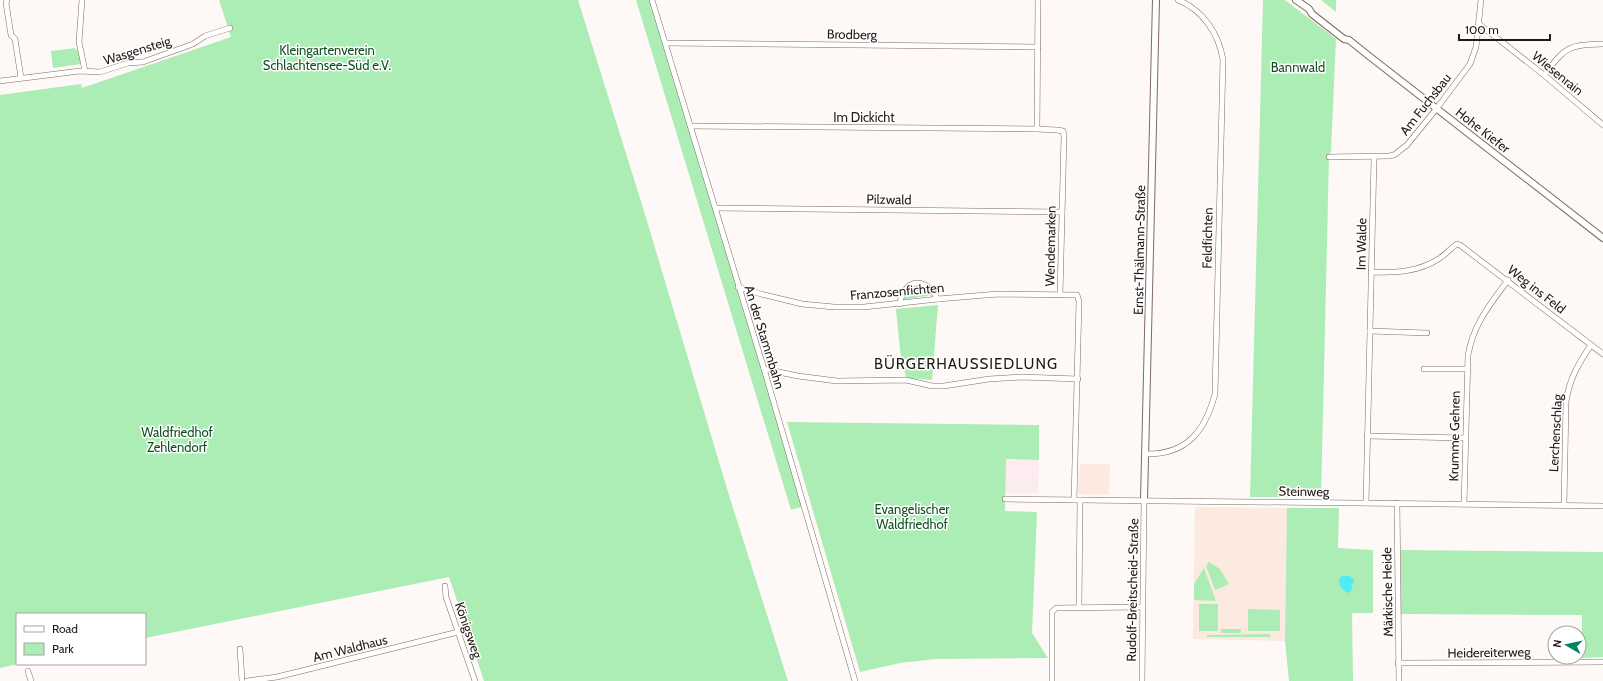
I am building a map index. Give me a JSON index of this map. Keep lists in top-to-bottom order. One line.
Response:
{"streets":{"street":["Brodberg","Wasgensteig","Wiesenrain","Am Fuchsbau","Im Dickicht","Hohe Kiefer","Pilzwald","Feldfichten","Im Walde","Wendemarken","Ernst-Thälmann-Straße","Weg ins Feld","Franzosenfichten","An der Stammbahn","Lerchenschlag","Krumme Gehren","Steinweg","Rudolf-Breitscheid-Straße","Märkische Heide","Königsweg","Am Waldhaus","Heidereiterweg"]},"crossings":[["Brodberg","An der Stammbahn"],["Wiesenrain","Am Fuchsbau"],["Am Fuchsbau","Hohe Kiefer"],["Am Fuchsbau","Im Walde"],["Im Dickicht","Wendemarken"],["Im Dickicht","An der Stammbahn"],["Pilzwald","Wendemarken"],["Pilzwald","An der Stammbahn"],["Feldfichten","Ernst-Thälmann-Straße"],["Im Walde","Weg ins Feld"],["Im Walde","Steinweg"],["Wendemarken","Franzosenfichten"],["Wendemarken","Steinweg"],["Ernst-Thälmann-Straße","Steinweg"],["Ernst-Thälmann-Straße","Rudolf-Breitscheid-Straße"],["Weg ins Feld","Lerchenschlag"],["Weg ins Feld","Krumme Gehren"],["Franzosenfichten","An der Stammbahn"],["Lerchenschlag","Steinweg"],["Krumme Gehren","Steinweg"],["Steinweg","Rudolf-Breitscheid-Straße"],["Steinweg","Märkische Heide"],["Märkische Heide","Heidereiterweg"],["Königsweg","Am Waldhaus"]],"districts":["BÜRGERHAUSSIEDLUNG"],"parks":["Kleingartenverein Schlachtensee-Süd e.V.","Bannwald","Waldfriedhof Zehlendorf","Evangelischer Waldfriedhof"],"legend":["Road","Park"],"scale_bar":"100 m","north":"left"}
